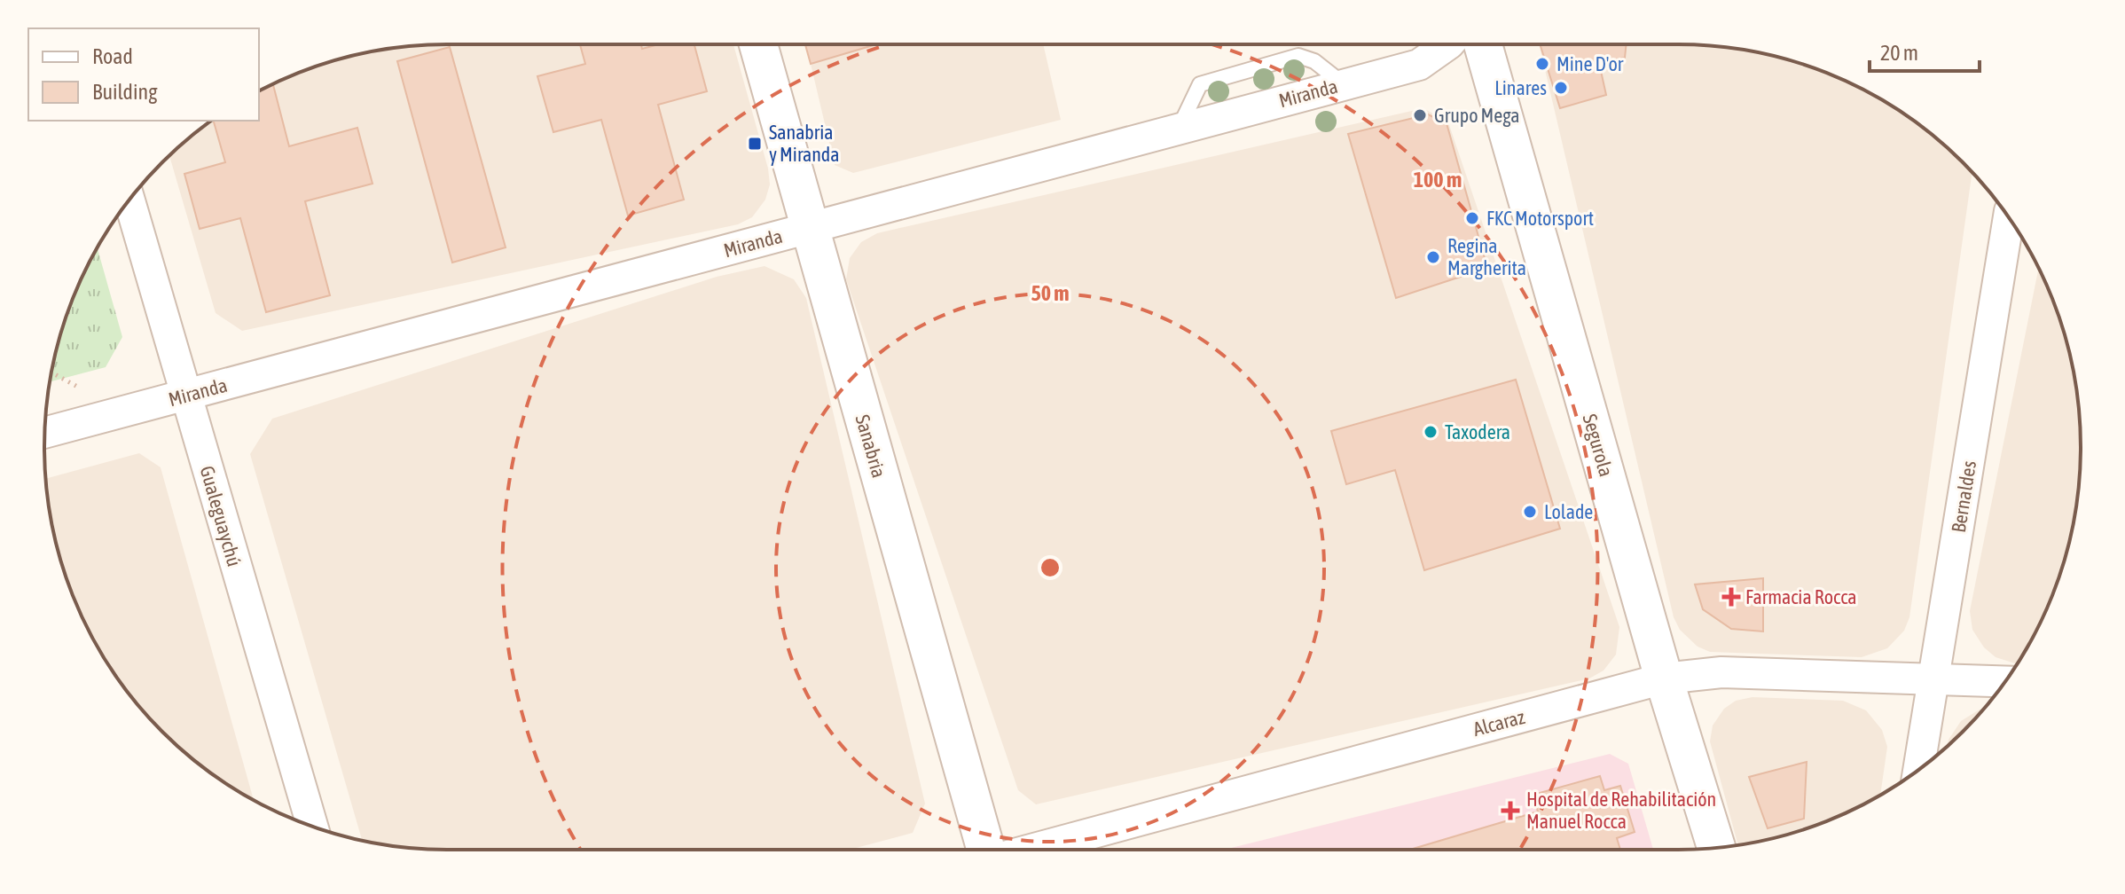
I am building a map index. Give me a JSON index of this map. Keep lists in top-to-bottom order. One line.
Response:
{"streets":{"street":["Miranda","Segurola","Sanabria","Bernaldes","Gualeguaychú","Alcaraz"]},"crossings":[["Miranda","Sanabria"],["Miranda","Gualeguaychú"],["Segurola","Alcaraz"],["Bernaldes","Alcaraz"]],"places":{"other":["Mine D'or","Linares","Grupo Mega","FKC Motorsport","Regina Margherita","Taxodera","Lolade"],"transit":["Sanabria y Miranda"],"health":["Farmacia Rocca","Hospital de Rehabilitación Manuel Rocca"]},"legend":["Road","Building"],"scale_bar":"20 m","rings":["100 m","50 m"]}
